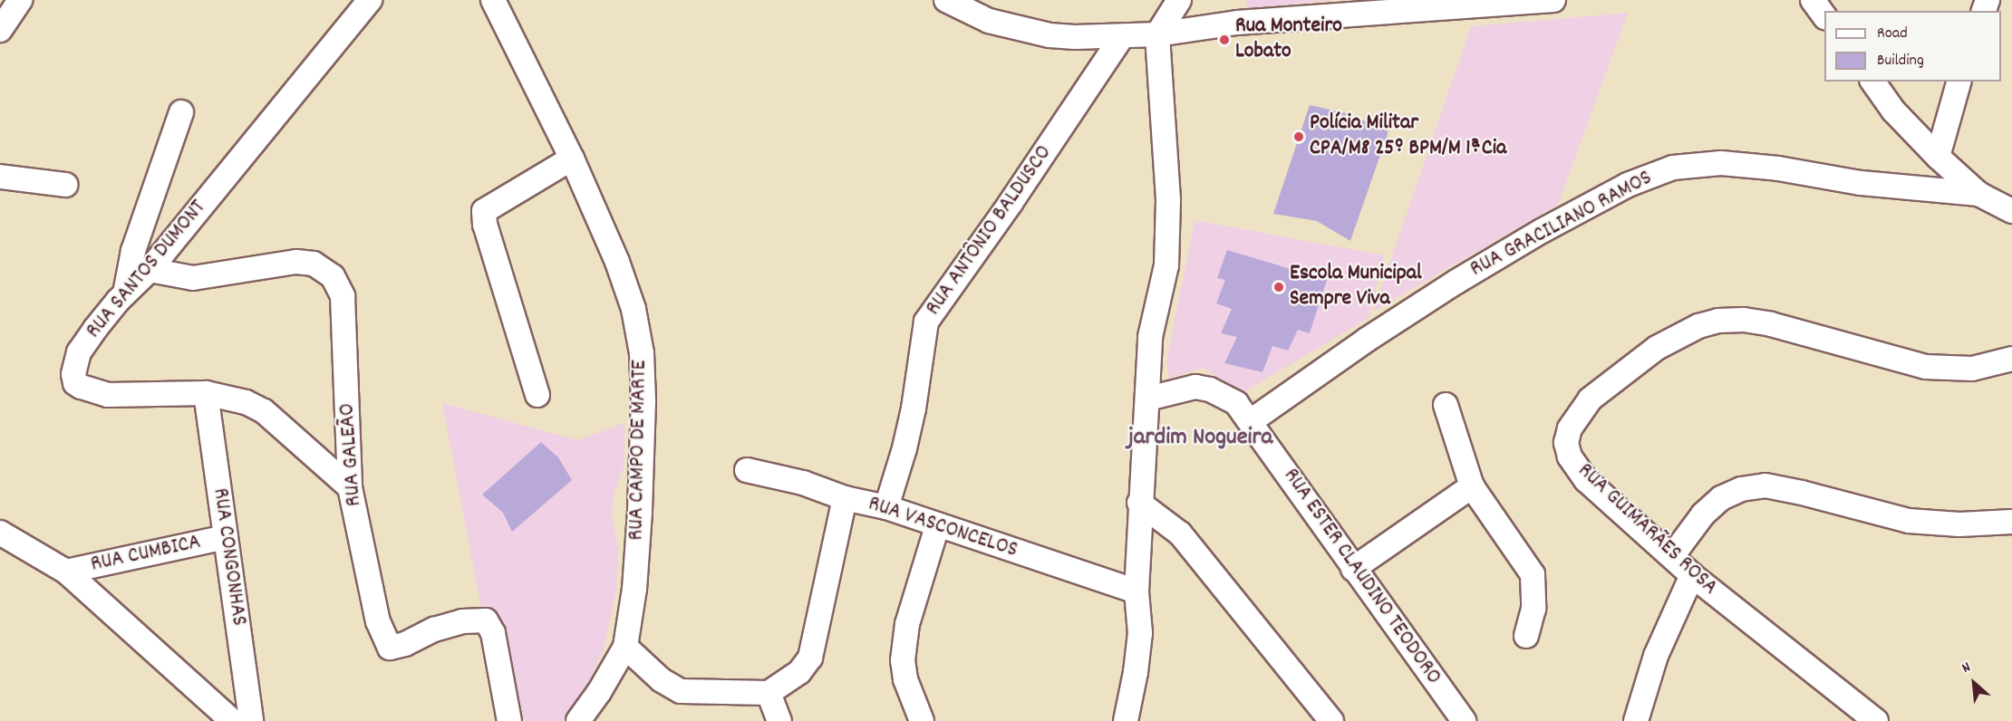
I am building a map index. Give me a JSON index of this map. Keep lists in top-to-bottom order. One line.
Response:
{"streets":{"street":["RUA GRACILIANO RAMOS","RUA ANTÔNIO BALDUSCO","RUA SANTOS DUMONT","RUA CAMPO DE MARTE","RUA GALEÃO","RUA VASCONCELOS","RUA GUIMARÃES ROSA","RUA CUMBICA","RUA CONGONHAS","RUA ESTER CLAUDINO TEODORO"]},"crossings":[["RUA GRACILIANO RAMOS","RUA ESTER CLAUDINO TEODORO"],["RUA ANTÔNIO BALDUSCO","RUA VASCONCELOS"],["RUA SANTOS DUMONT","RUA GALEÃO"],["RUA SANTOS DUMONT","RUA CONGONHAS"],["RUA CUMBICA","RUA CONGONHAS"]],"districts":["jardim Nogueira"],"places":["Rua Monteiro Lobato","Polícia Militar CPA/M8 25º BPM/M 1ªCia","Escola Municipal Sempre Viva"],"legend":["Road","Building"],"north":"top left"}
